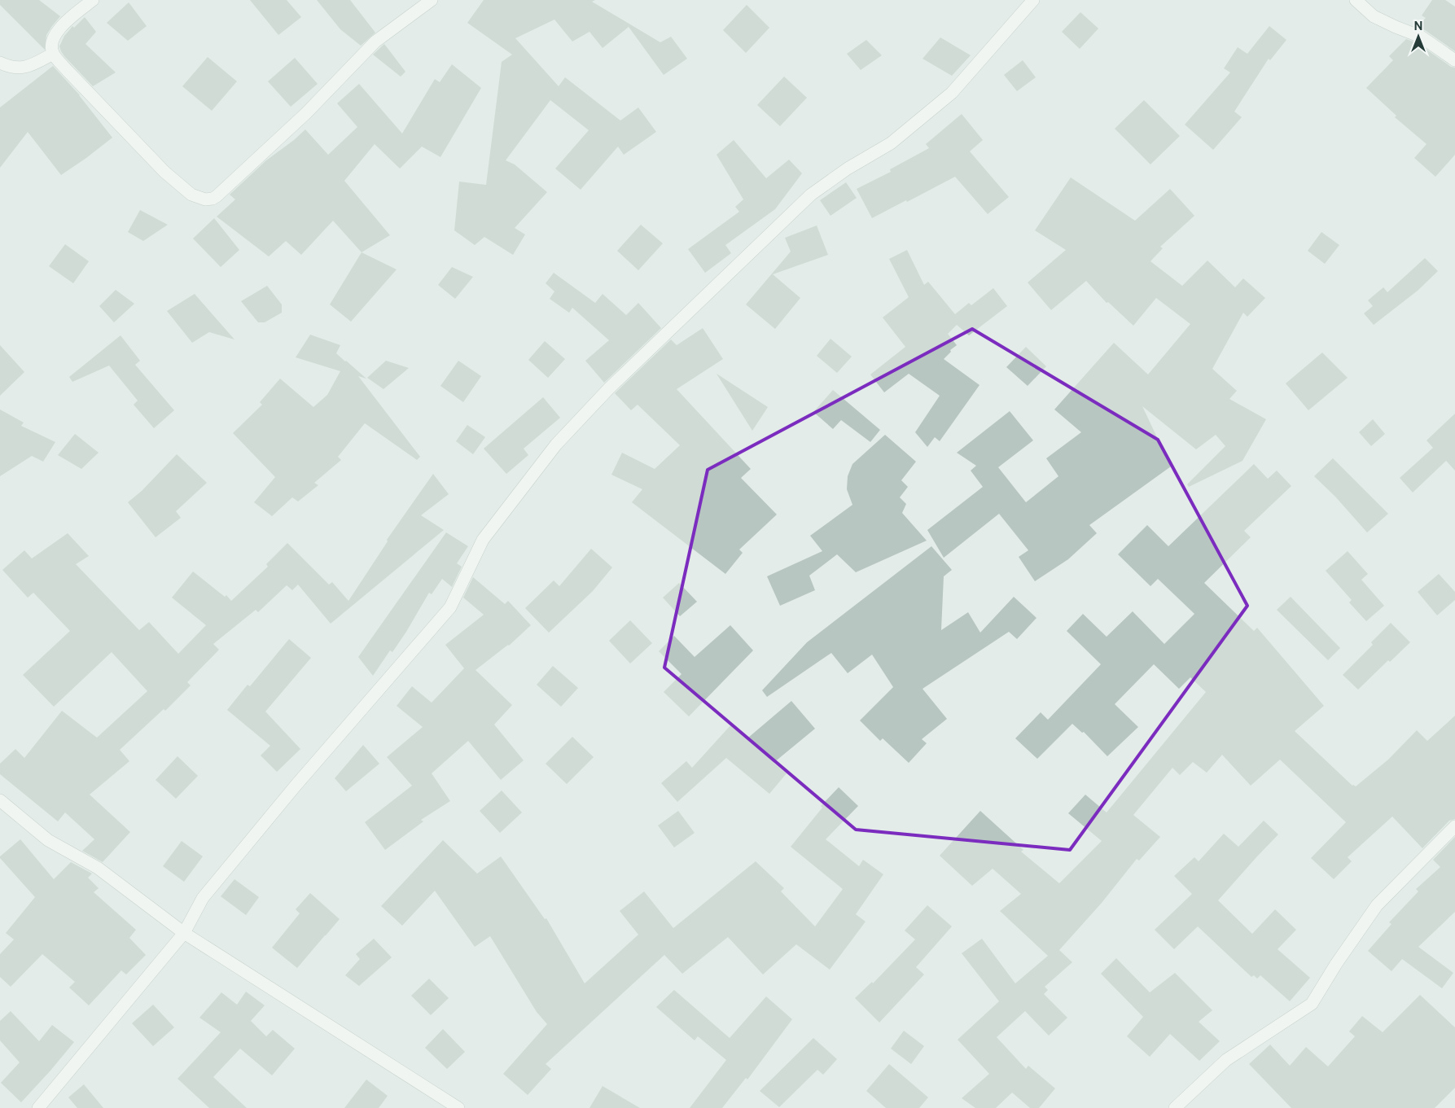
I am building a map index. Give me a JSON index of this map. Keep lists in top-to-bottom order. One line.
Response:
{"north":"top"}
